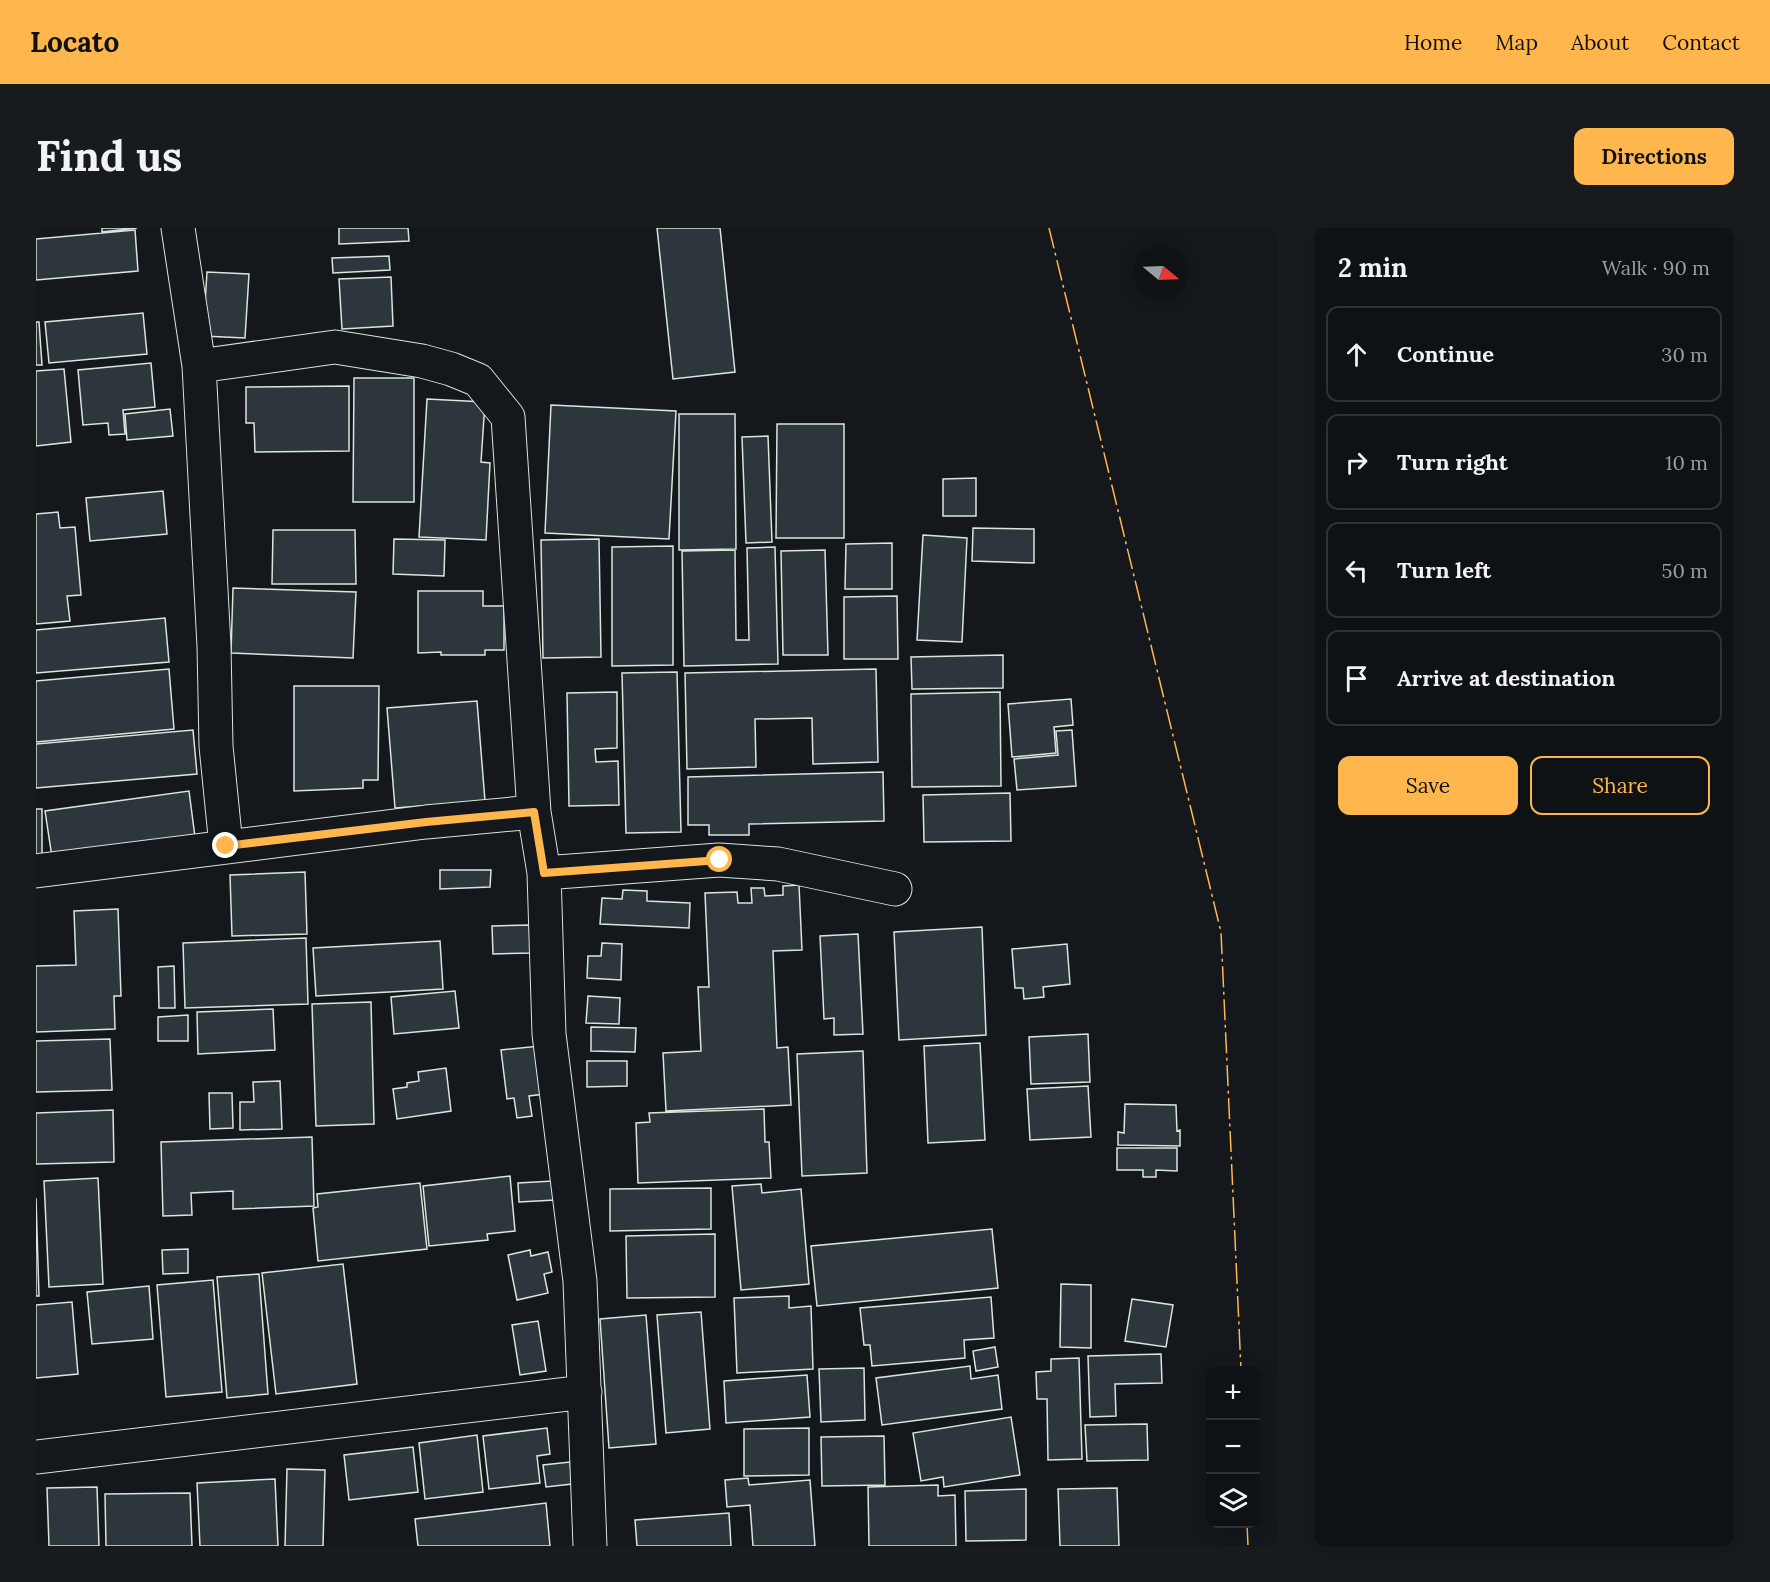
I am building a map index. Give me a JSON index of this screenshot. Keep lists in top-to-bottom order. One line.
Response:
{"north":"right","page":{"header":"Locato","nav":["Home","Map","About","Contact"],"buttons":["Directions",["Save","Share"]],"title":"Find us","heading":["2 min","Walk · 90 m"],"list":[["Continue","30 m"],["Turn right","10 m"],["Turn left","50 m"],"Arrive at destination"],"map_buttons":["+","−"]}}
